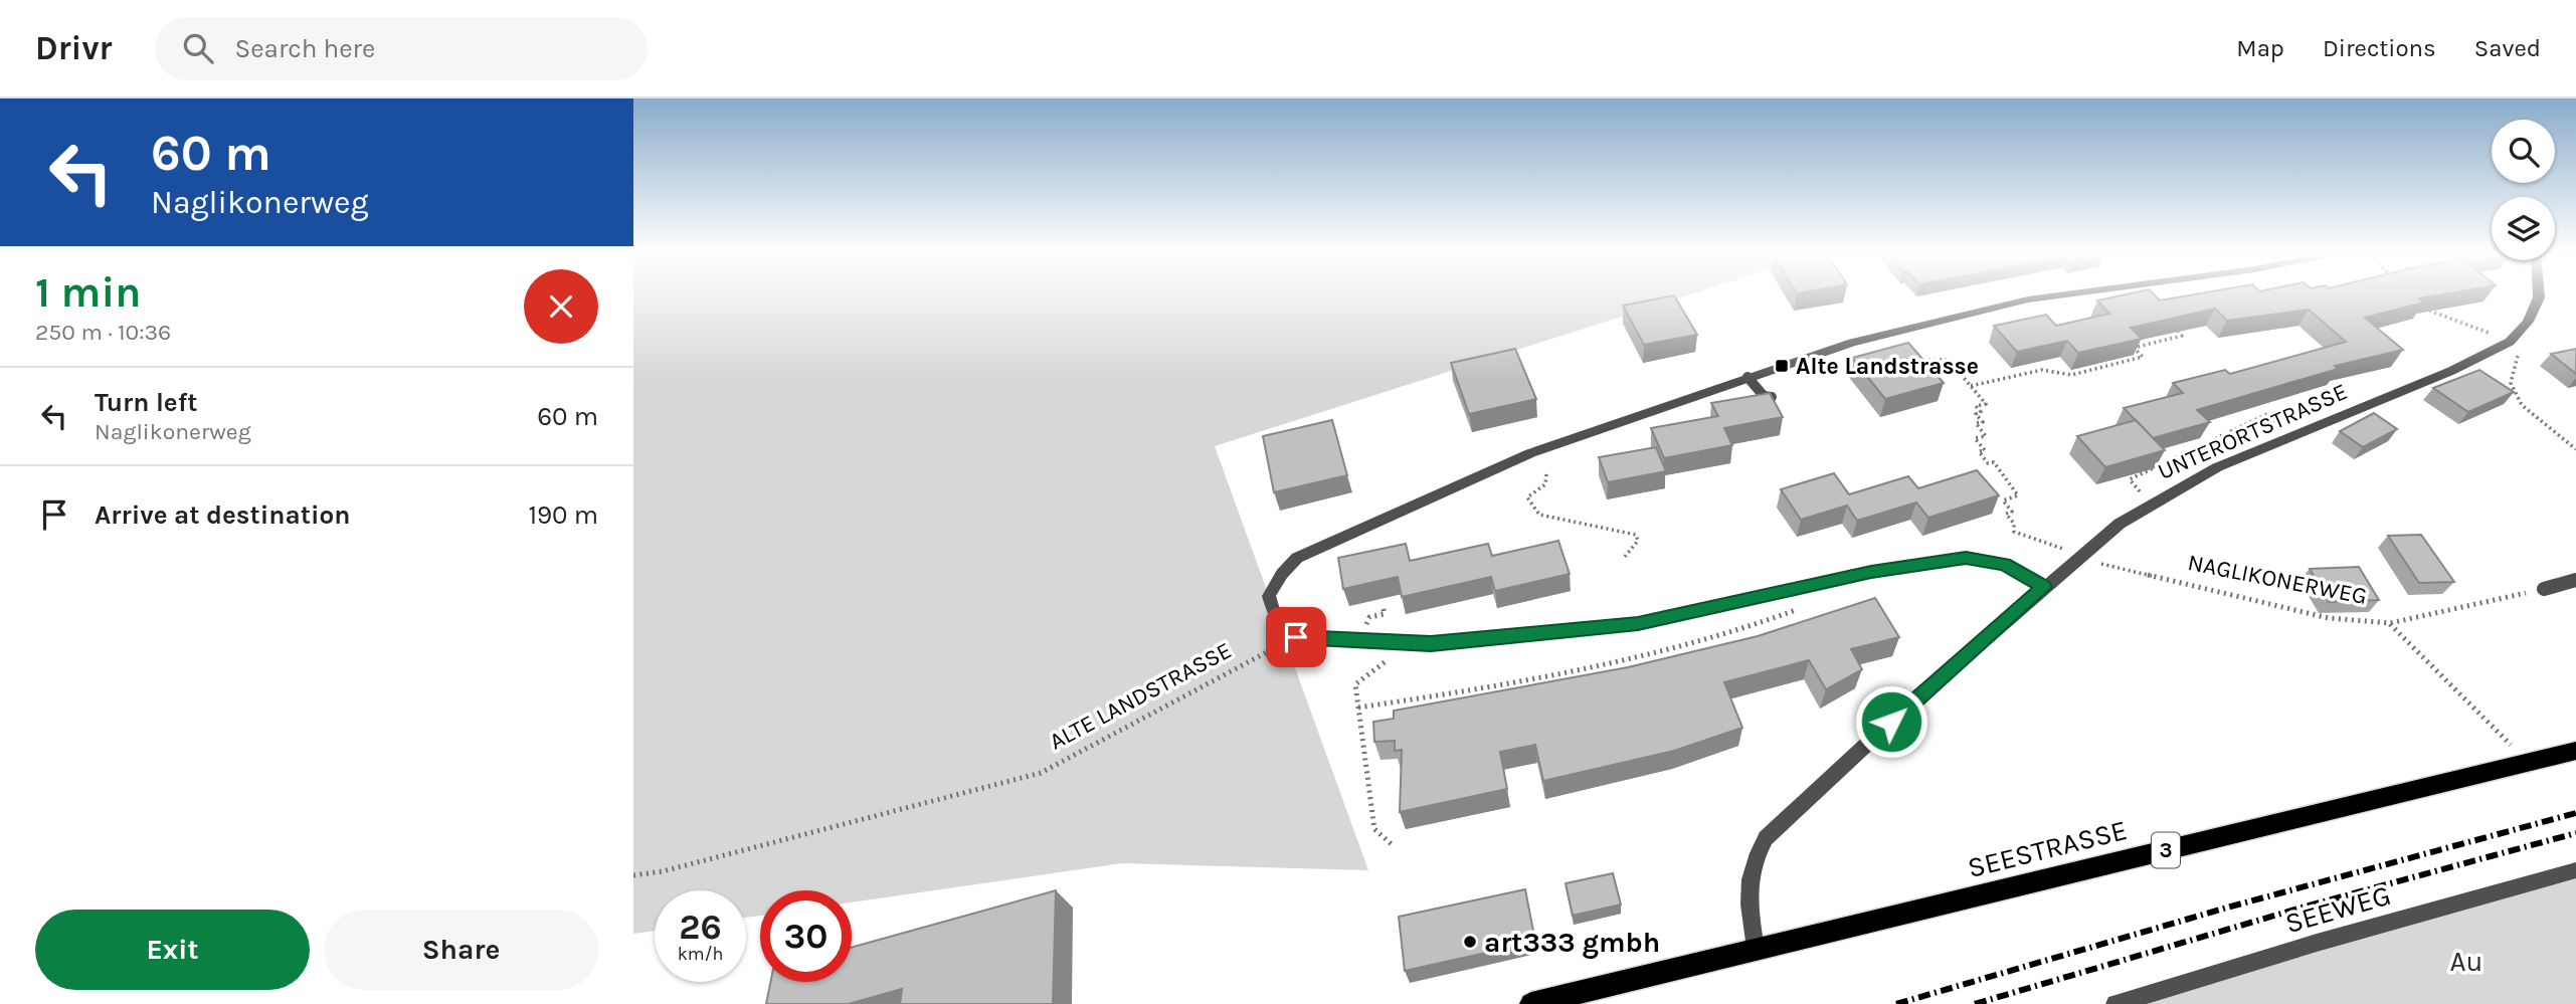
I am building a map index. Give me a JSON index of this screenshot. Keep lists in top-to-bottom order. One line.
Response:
{"streets":{"main road":["SEESTRASSE","3"],"street":["UNTERORTSTRASSE","SEEWEG"],"path":["NAGLIKONERWEG","ALTE LANDSTRASSE"]},"crossings":[["UNTERORTSTRASSE","SEESTRASSE"]],"parks":["Au"],"places":{"transit":["Alte Landstrasse"],"other":["art333 gmbh"]},"page":{"header":"Drivr","search":"Search here","nav":["Map","Directions","Saved"],"turn":["60 m","Naglikonerweg"],"heading":["1 min","250 m · 10:36"],"list":[{"name":"Turn left","note":"Naglikonerweg","value":"60 m"},{"name":"Arrive at destination","value":"190 m"}],"speed":"26 km/h","limit":"30","buttons":["Exit","Share"]}}
